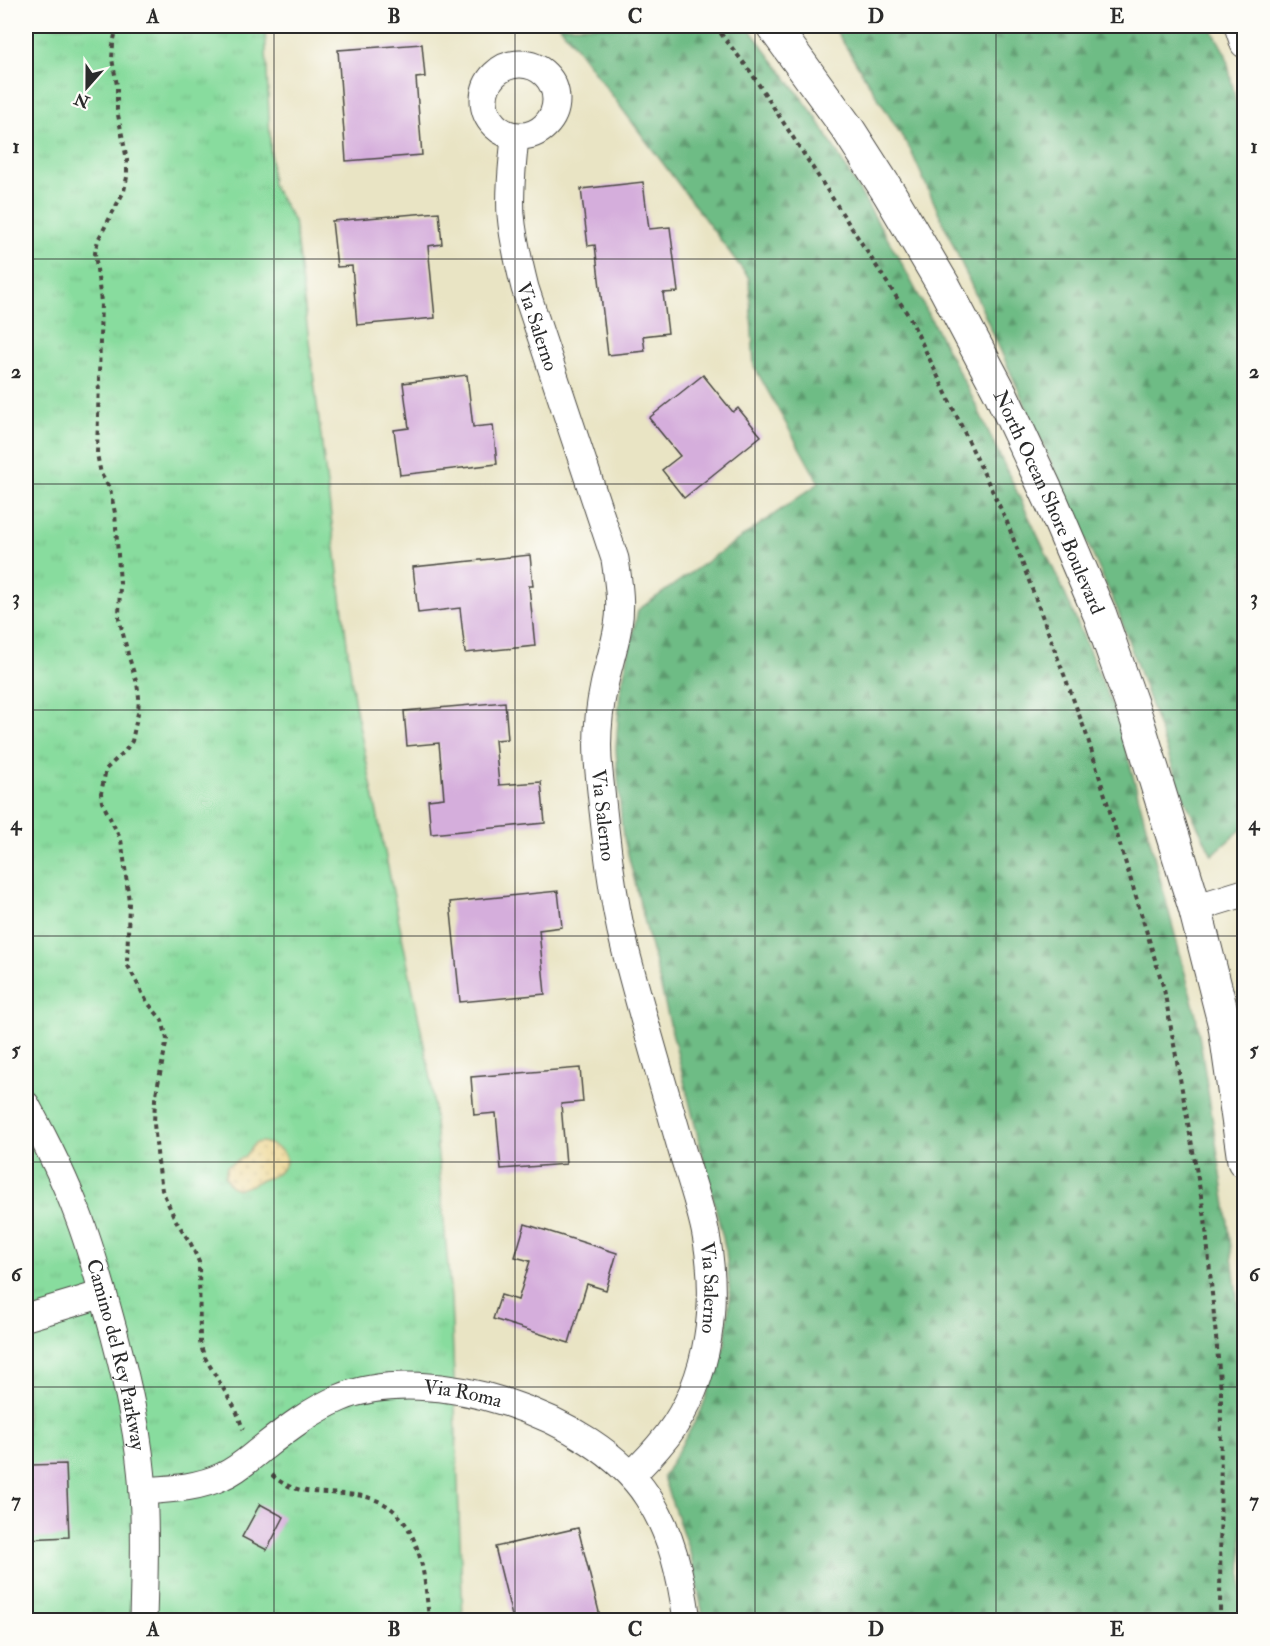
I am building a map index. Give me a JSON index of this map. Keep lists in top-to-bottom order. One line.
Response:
{"streets":{"main road":["North Ocean Shore Boulevard"],"street":["Via Salerno","Camino del Rey Parkway","Via Roma"]},"crossings":[["Via Salerno","Via Roma"],["Camino del Rey Parkway","Via Roma"]],"north":"bottom","grid":{"columns":["A","B","C","D","E"],"rows":["1","2","3","4","5","6","7"]}}
